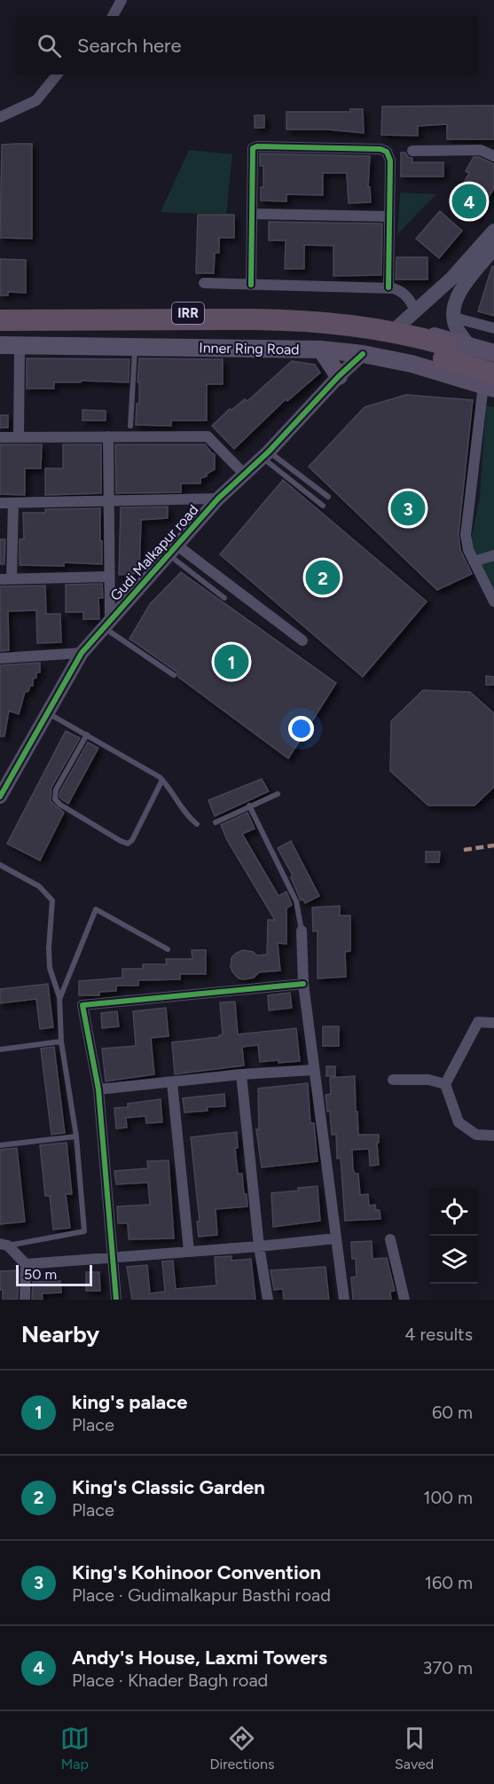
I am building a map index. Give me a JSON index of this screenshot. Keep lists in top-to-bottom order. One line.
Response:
{"streets":{"main road":["IRR","Inner Ring Road"],"street":["Gudi Malkapur road"]},"crossings":[["Inner Ring Road","Gudi Malkapur road"]],"scale_bar":"50 m","page":{"search":"Search here","pins":["4","3","2","1"],"scale":"50 m","heading":["Nearby","4 results"],"list":[{"mark":"1","name":"king's palace","note":"Place","value":"60 m"},{"mark":"2","name":"King's Classic Garden","note":"Place","value":"100 m"},{"mark":"3","name":"King's Kohinoor Convention","note":"Place · Gudimalkapur Basthi road","value":"160 m"},{"mark":"4","name":"Andy's House, Laxmi Towers","note":"Place · Khader Bagh road","value":"370 m"}],"nav":["Map","Directions","Saved"]}}
